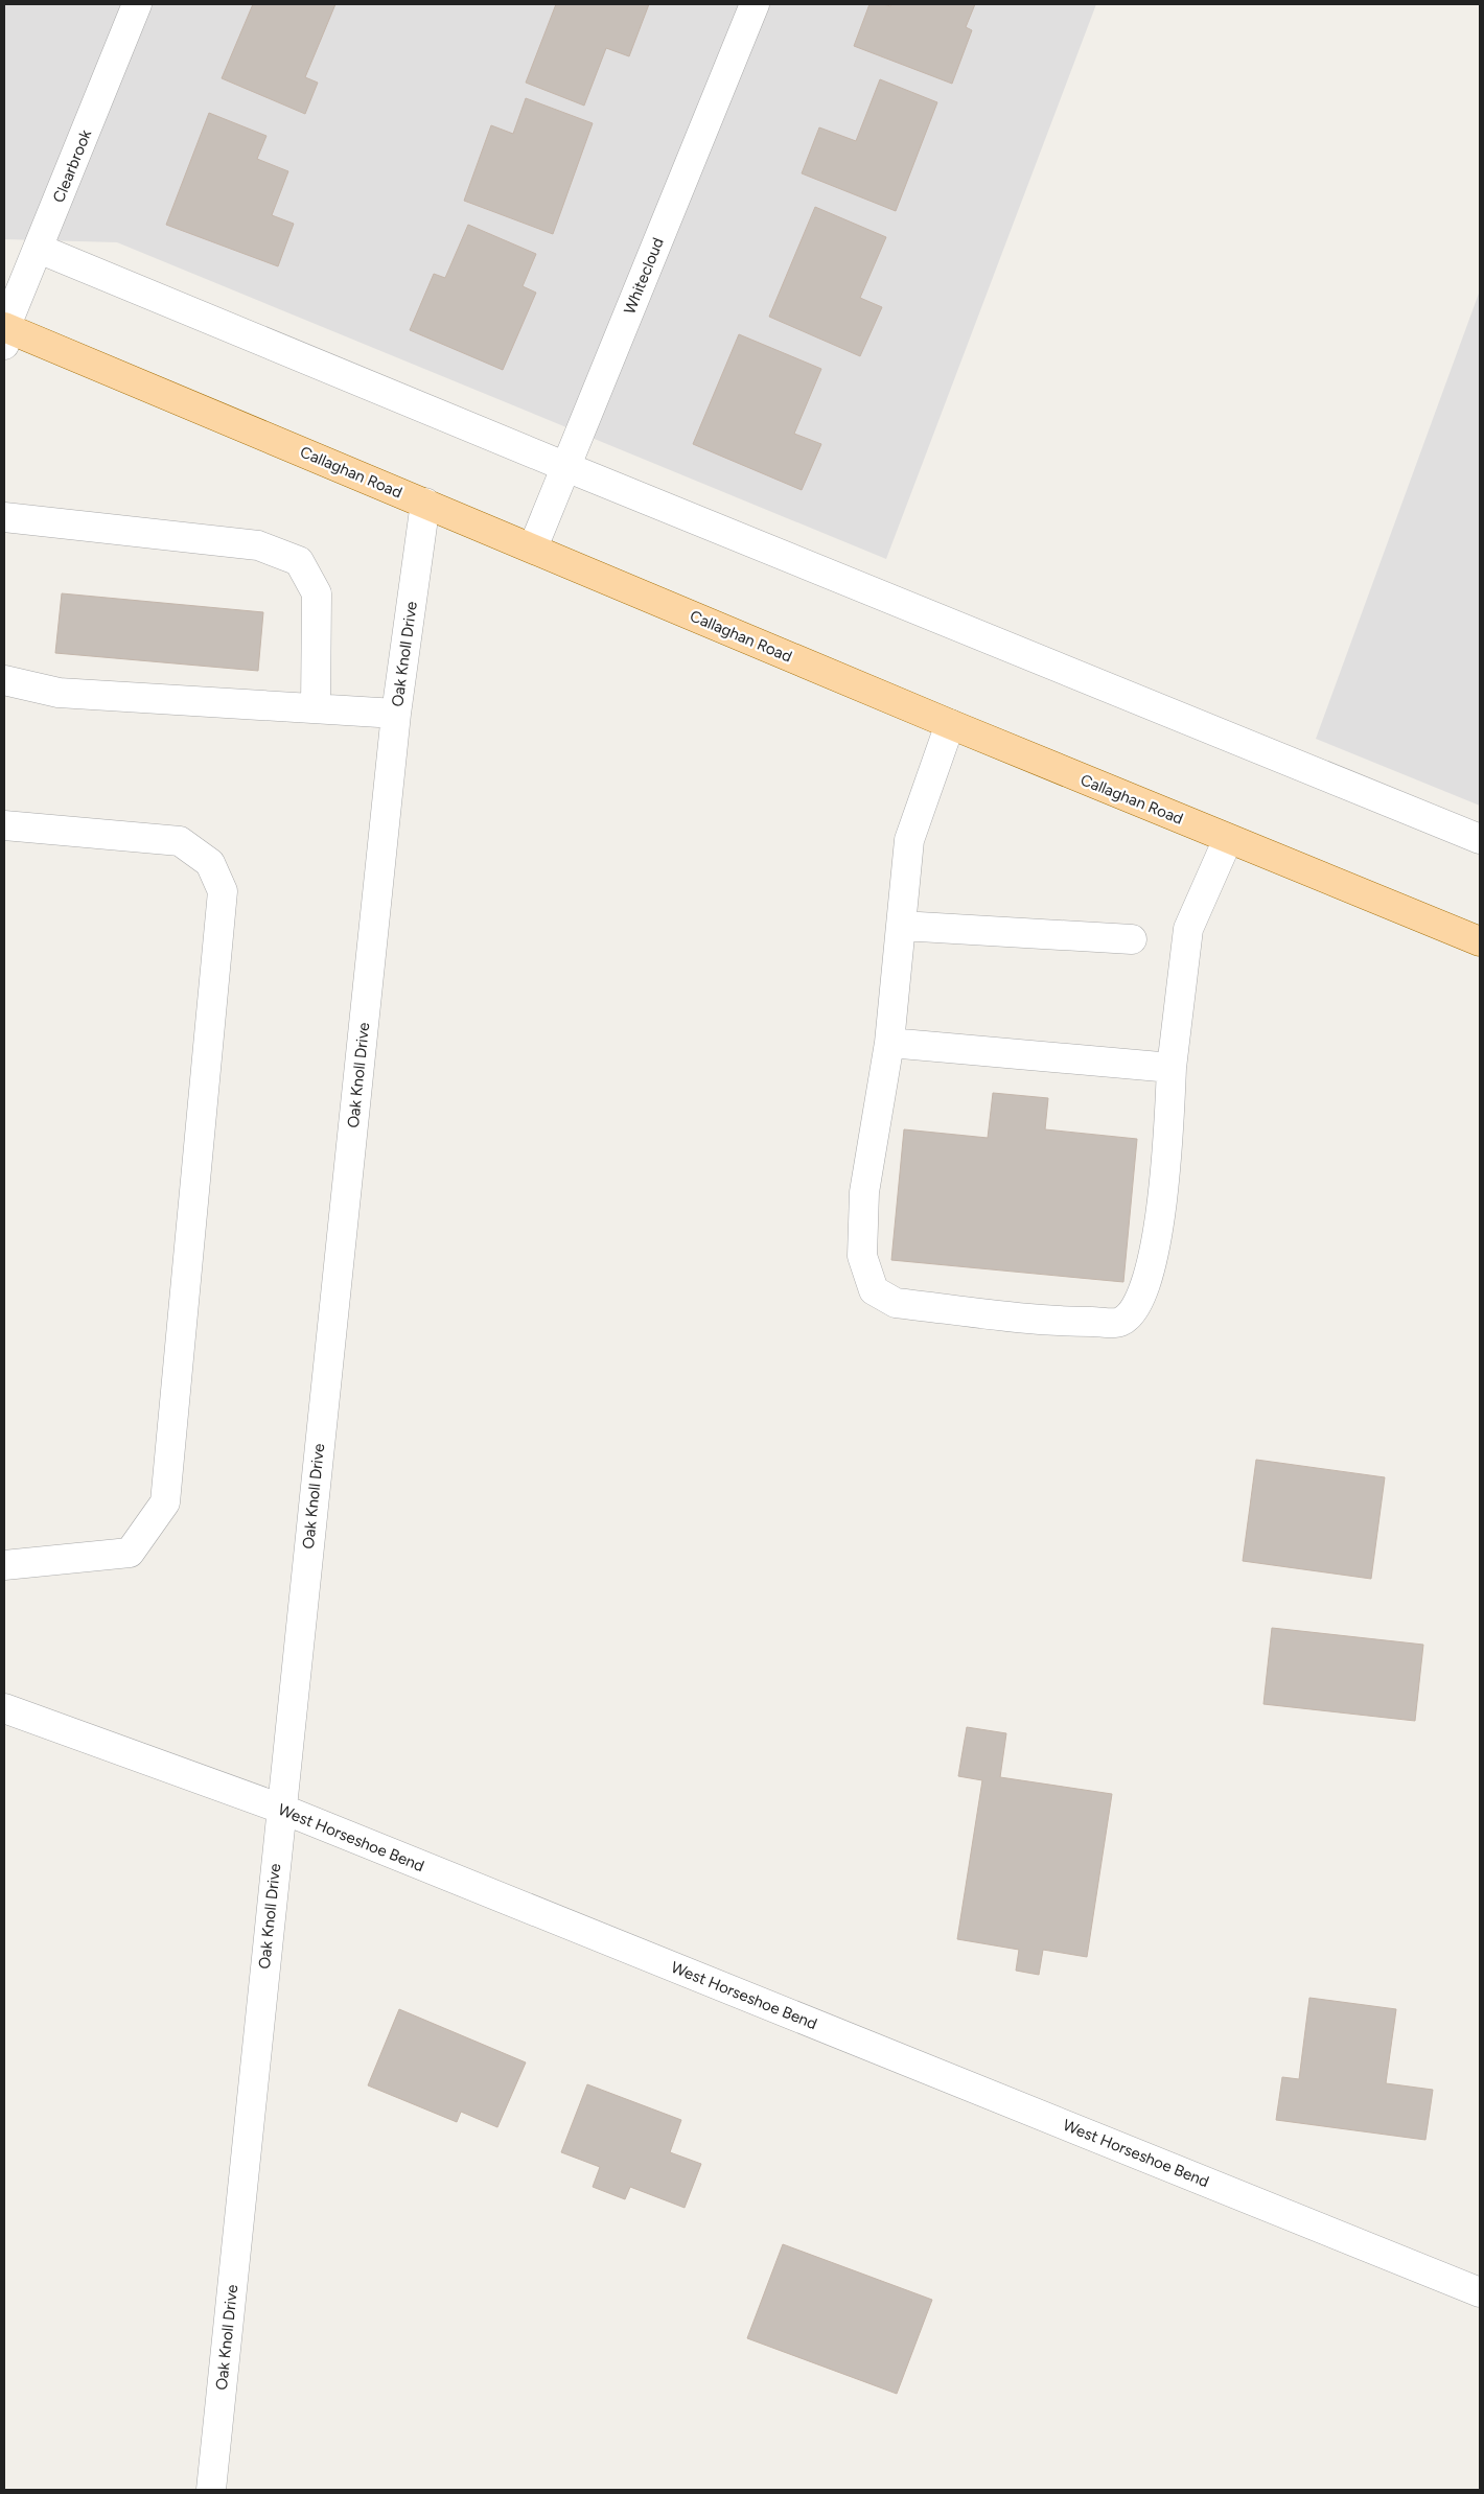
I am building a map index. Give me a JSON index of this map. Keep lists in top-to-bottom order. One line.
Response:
{"streets":{"main road":["Callaghan Road"],"street":["Clearbrook","Whitecloud","Oak Knoll Drive","West Horseshoe Bend"]},"crossings":[["Clearbrook","Callaghan Road"],["Whitecloud","Callaghan Road"],["Callaghan Road","Oak Knoll Drive"],["Oak Knoll Drive","West Horseshoe Bend"]]}
